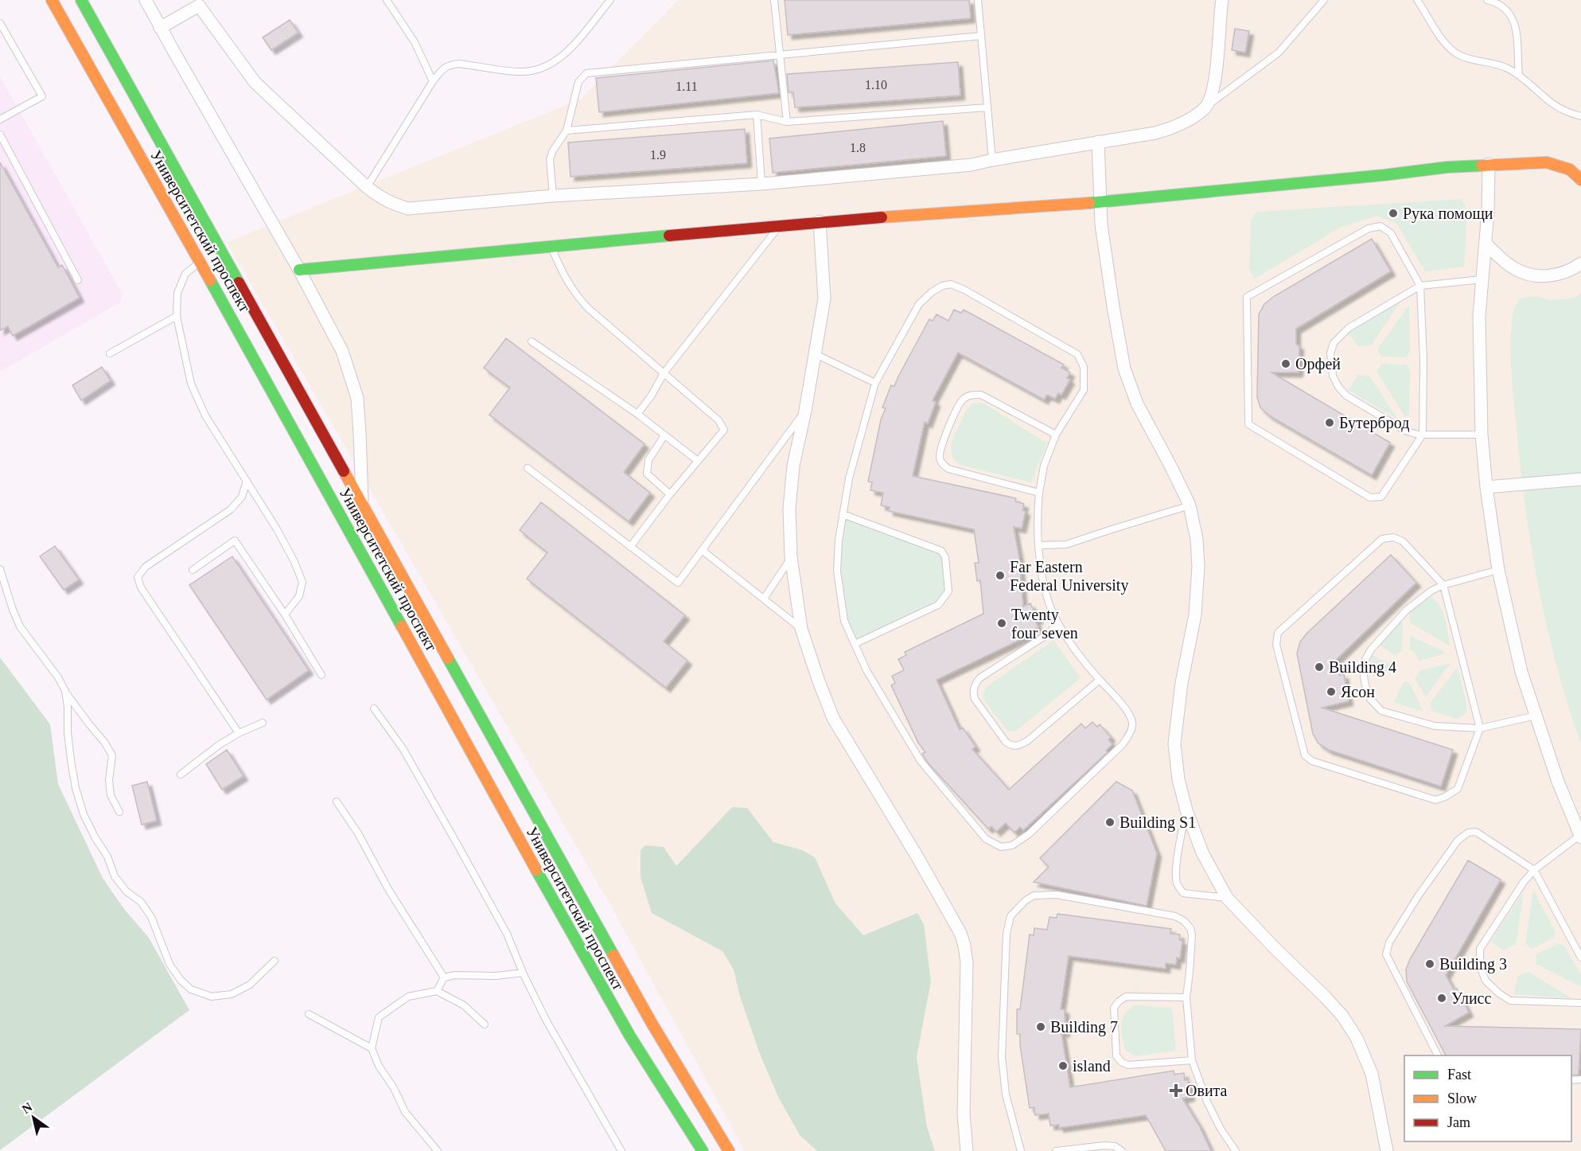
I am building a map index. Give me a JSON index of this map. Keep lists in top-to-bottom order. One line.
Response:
{"streets":{"main road":["Университетский проспект"]},"places":{"other":["Рука помощи","Орфей","Бутерброд","Far Eastern Federal University","Twenty four seven","Building 4","Ясон","Building S1","Building 3","Улисс","Building 7","island"],"health":["Овита"]},"house_numbers":["1.10","1.11","1.8","1.9"],"legend":["Fast","Slow","Jam"],"north":"top left"}
